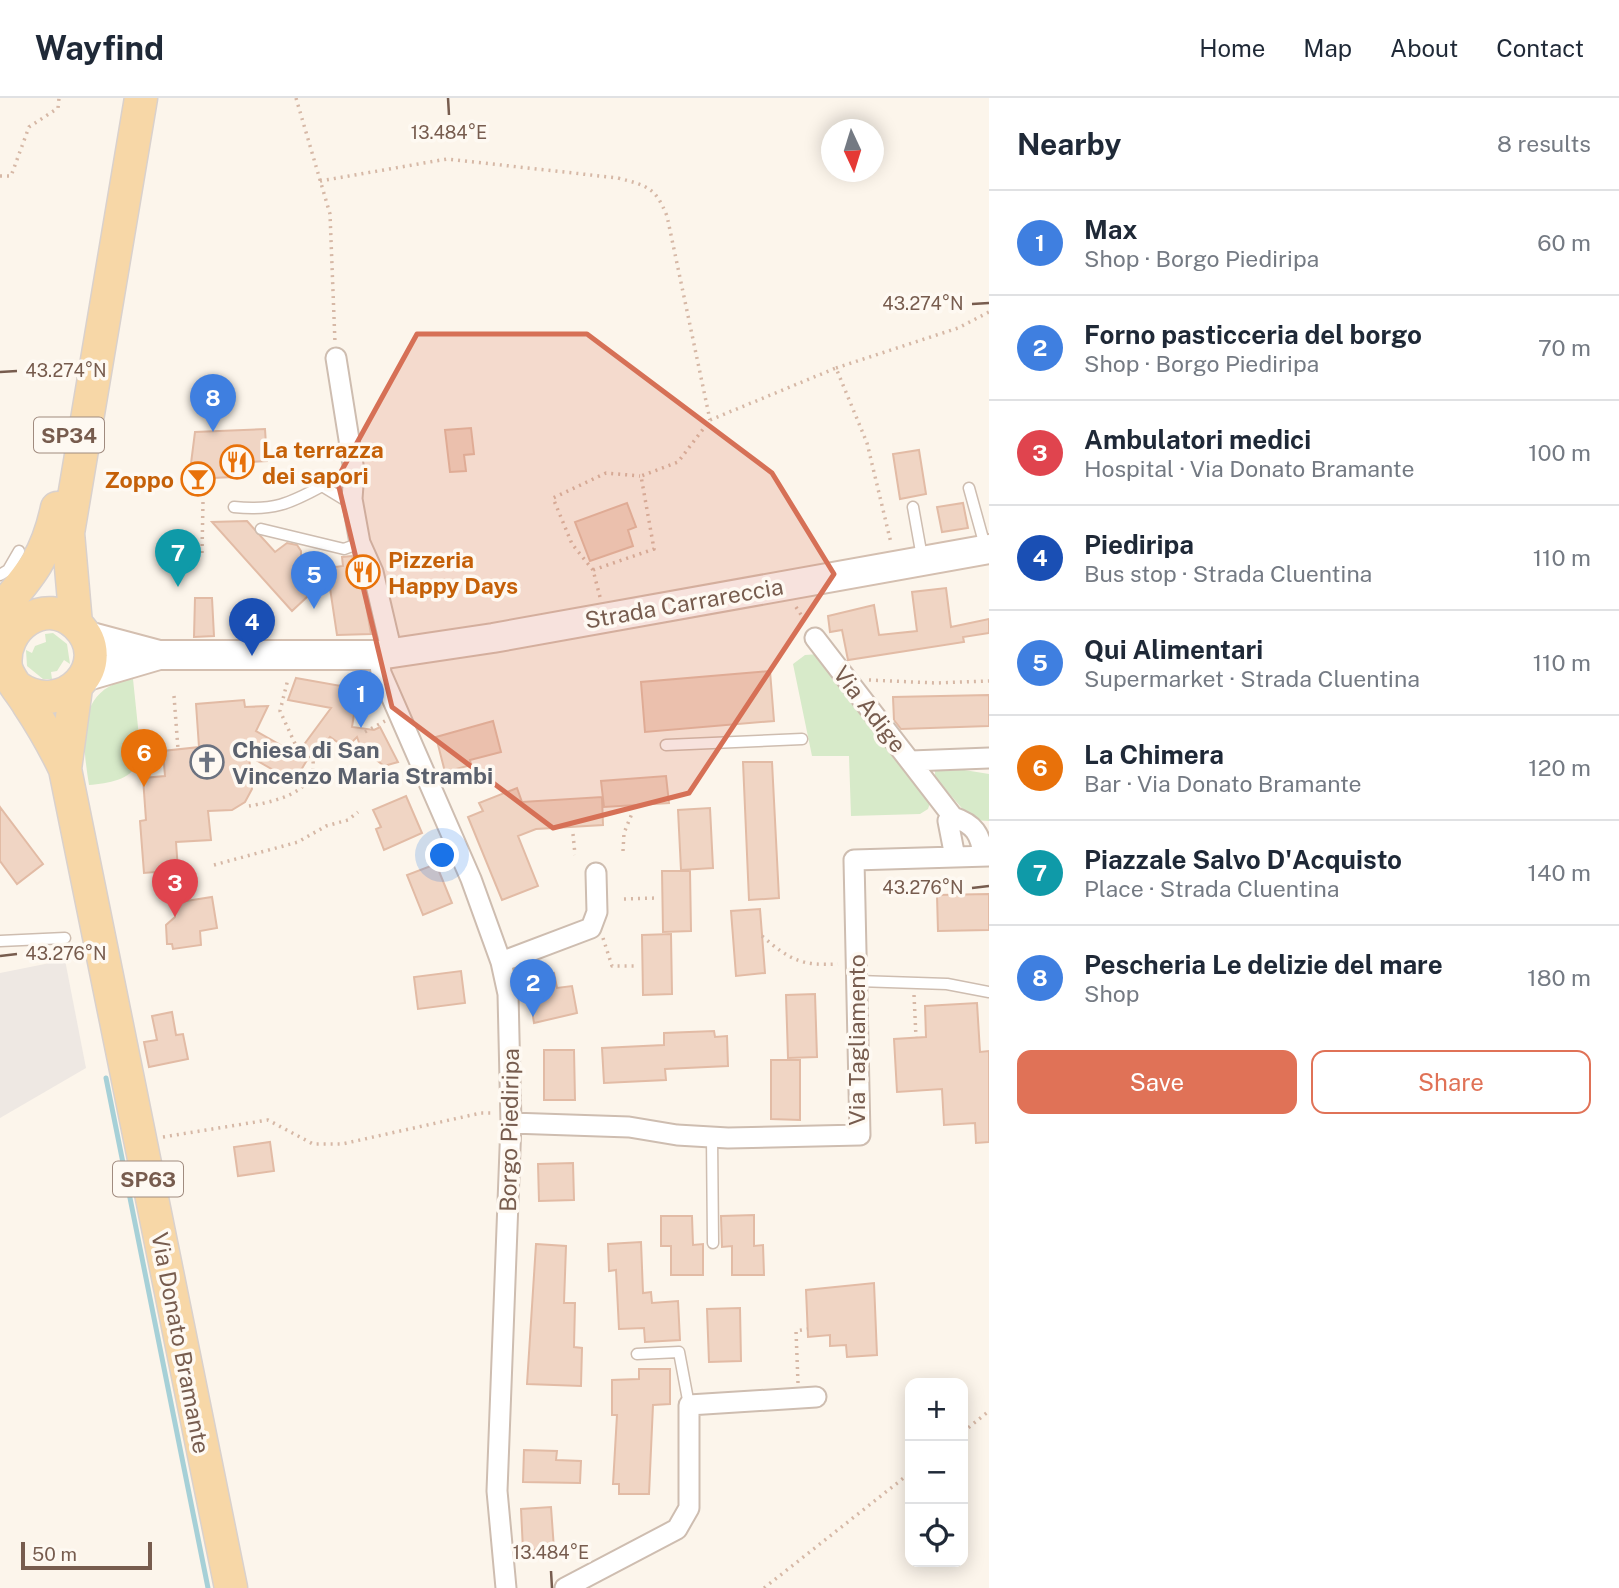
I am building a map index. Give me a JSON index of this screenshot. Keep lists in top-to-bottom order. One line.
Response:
{"streets":{"main road":["SP34","Strada Carrareccia","SP63","Via Donato Bramante"],"street":["Via Adige","Via Tagliamento","Borgo Piediripa"]},"crossings":[["SP34","Via Donato Bramante"],["Strada Carrareccia","Borgo Piediripa"],["Via Adige","Via Tagliamento"],["Via Tagliamento","Borgo Piediripa"]],"places":{"restaurant":["La terrazza dei sapori","Pizzeria Happy Days"],"bar":["Zoppo"],"church":["Chiesa di San Vincenzo Maria Strambi"]},"scale_bar":"50 m","north":"bottom","page":{"header":"Wayfind","nav":["Home","Map","About","Contact"],"heading":["Nearby","8 results"],"list":[{"mark":"1","name":"Max","note":"Shop · Borgo Piediripa","value":"60 m"},{"mark":"2","name":"Forno pasticceria del borgo","note":"Shop · Borgo Piediripa","value":"70 m"},{"mark":"3","name":"Ambulatori medici","note":"Hospital · Via Donato Bramante","value":"100 m"},{"mark":"4","name":"Piediripa","note":"Bus stop · Strada Cluentina","value":"110 m"},{"mark":"5","name":"Qui Alimentari","note":"Supermarket · Strada Cluentina","value":"110 m"},{"mark":"6","name":"La Chimera","note":"Bar · Via Donato Bramante","value":"120 m"},{"mark":"7","name":"Piazzale Salvo D'Acquisto","note":"Place · Strada Cluentina","value":"140 m"},{"mark":"8","name":"Pescheria Le delizie del mare","note":"Shop","value":"180 m"}],"pins":["8","7","5","4","1","6","3","2"],"buttons":["Save","Share"],"map_buttons":["+","−"],"scale":"50 m"},"coordinates":["13.484°E","43.274°N","43.276°N"]}
